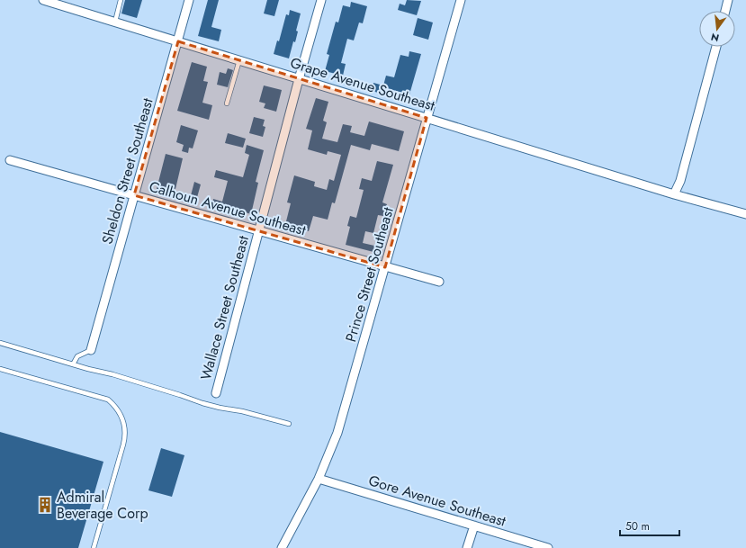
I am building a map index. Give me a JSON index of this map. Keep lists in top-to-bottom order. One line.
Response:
{"streets":{"street":["Grape Avenue Southeast","Sheldon Street Southeast","Calhoun Avenue Southeast","Prince Street Southeast","Wallace Street Southeast","Gore Avenue Southeast"]},"crossings":[["Grape Avenue Southeast","Sheldon Street Southeast"],["Grape Avenue Southeast","Prince Street Southeast"],["Grape Avenue Southeast","Wallace Street Southeast"],["Sheldon Street Southeast","Calhoun Avenue Southeast"],["Calhoun Avenue Southeast","Prince Street Southeast"],["Calhoun Avenue Southeast","Wallace Street Southeast"],["Prince Street Southeast","Gore Avenue Southeast"]],"places":{"building":["Admiral Beverage Corp"]},"scale_bar":"50 m","north":"bottom"}
